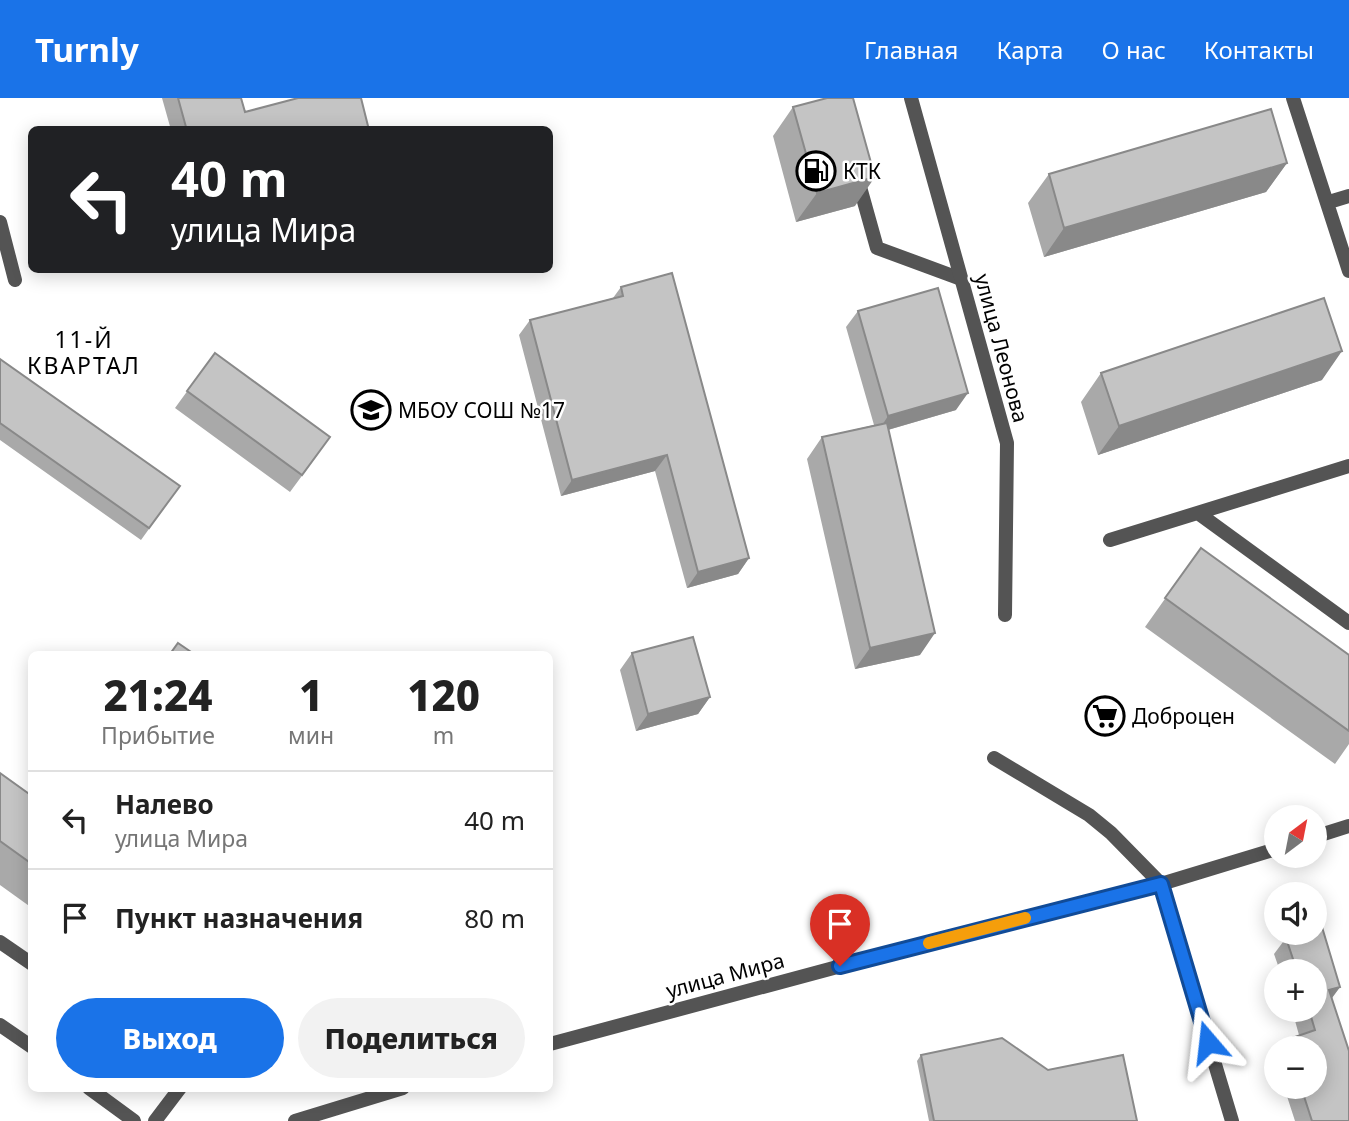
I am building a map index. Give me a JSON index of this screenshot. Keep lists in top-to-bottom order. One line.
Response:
{"streets":{"street":["улица Леонова","улица Мира"]},"districts":["11-Й КВАРТАЛ"],"places":{"fuel station":["КТК"],"school or university":["МБОУ СОШ №17"],"supermarket":["Доброцен"]},"north":"top right","page":{"header":"Turnly","nav":["Главная","Карта","О нас","Контакты"],"turn":["40 m","улица Мира"],"eta":["21:24","Прибытие","1","мин","120","m"],"list":[{"name":"Налево","note":"улица Мира","value":"40 m"},{"name":"Пункт назначения","value":"80 m"}],"map_buttons":["+","−"],"buttons":["Выход","Поделиться"]}}
